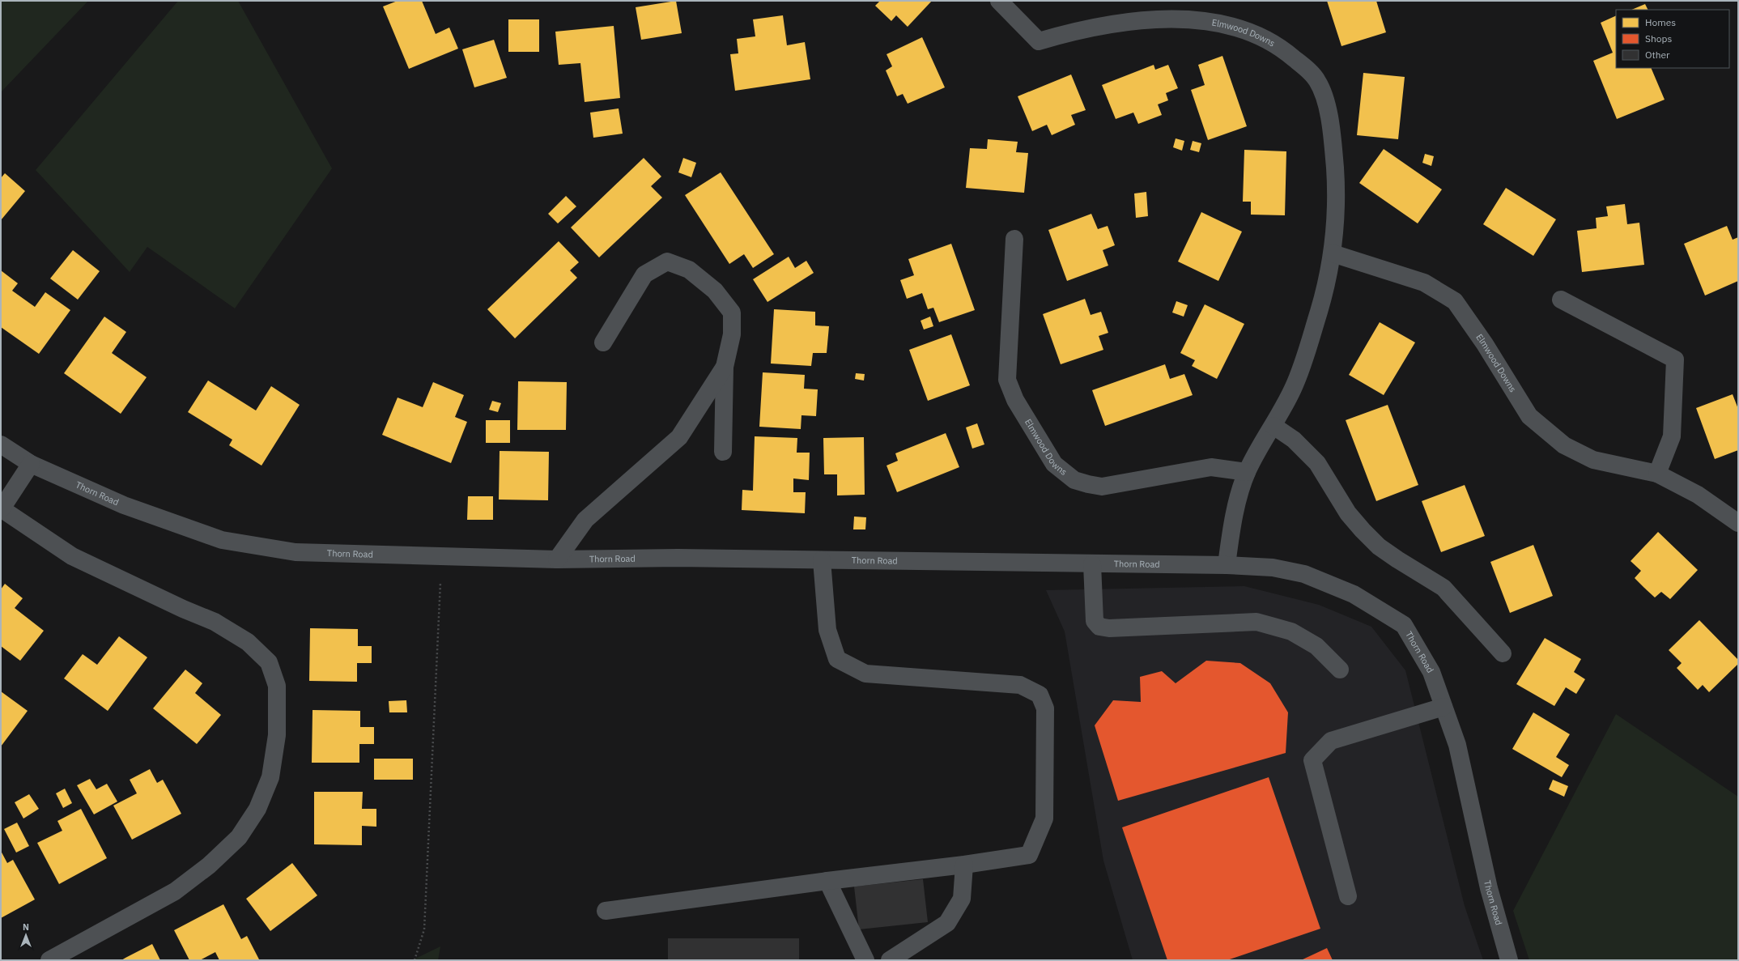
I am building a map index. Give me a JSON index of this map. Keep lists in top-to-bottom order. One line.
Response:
{"streets":{"street":["Elmwood Downs","Thorn Road"]},"crossings":[["Elmwood Downs","Thorn Road"]],"legend":["Homes","Shops","Other"],"north":"top"}
